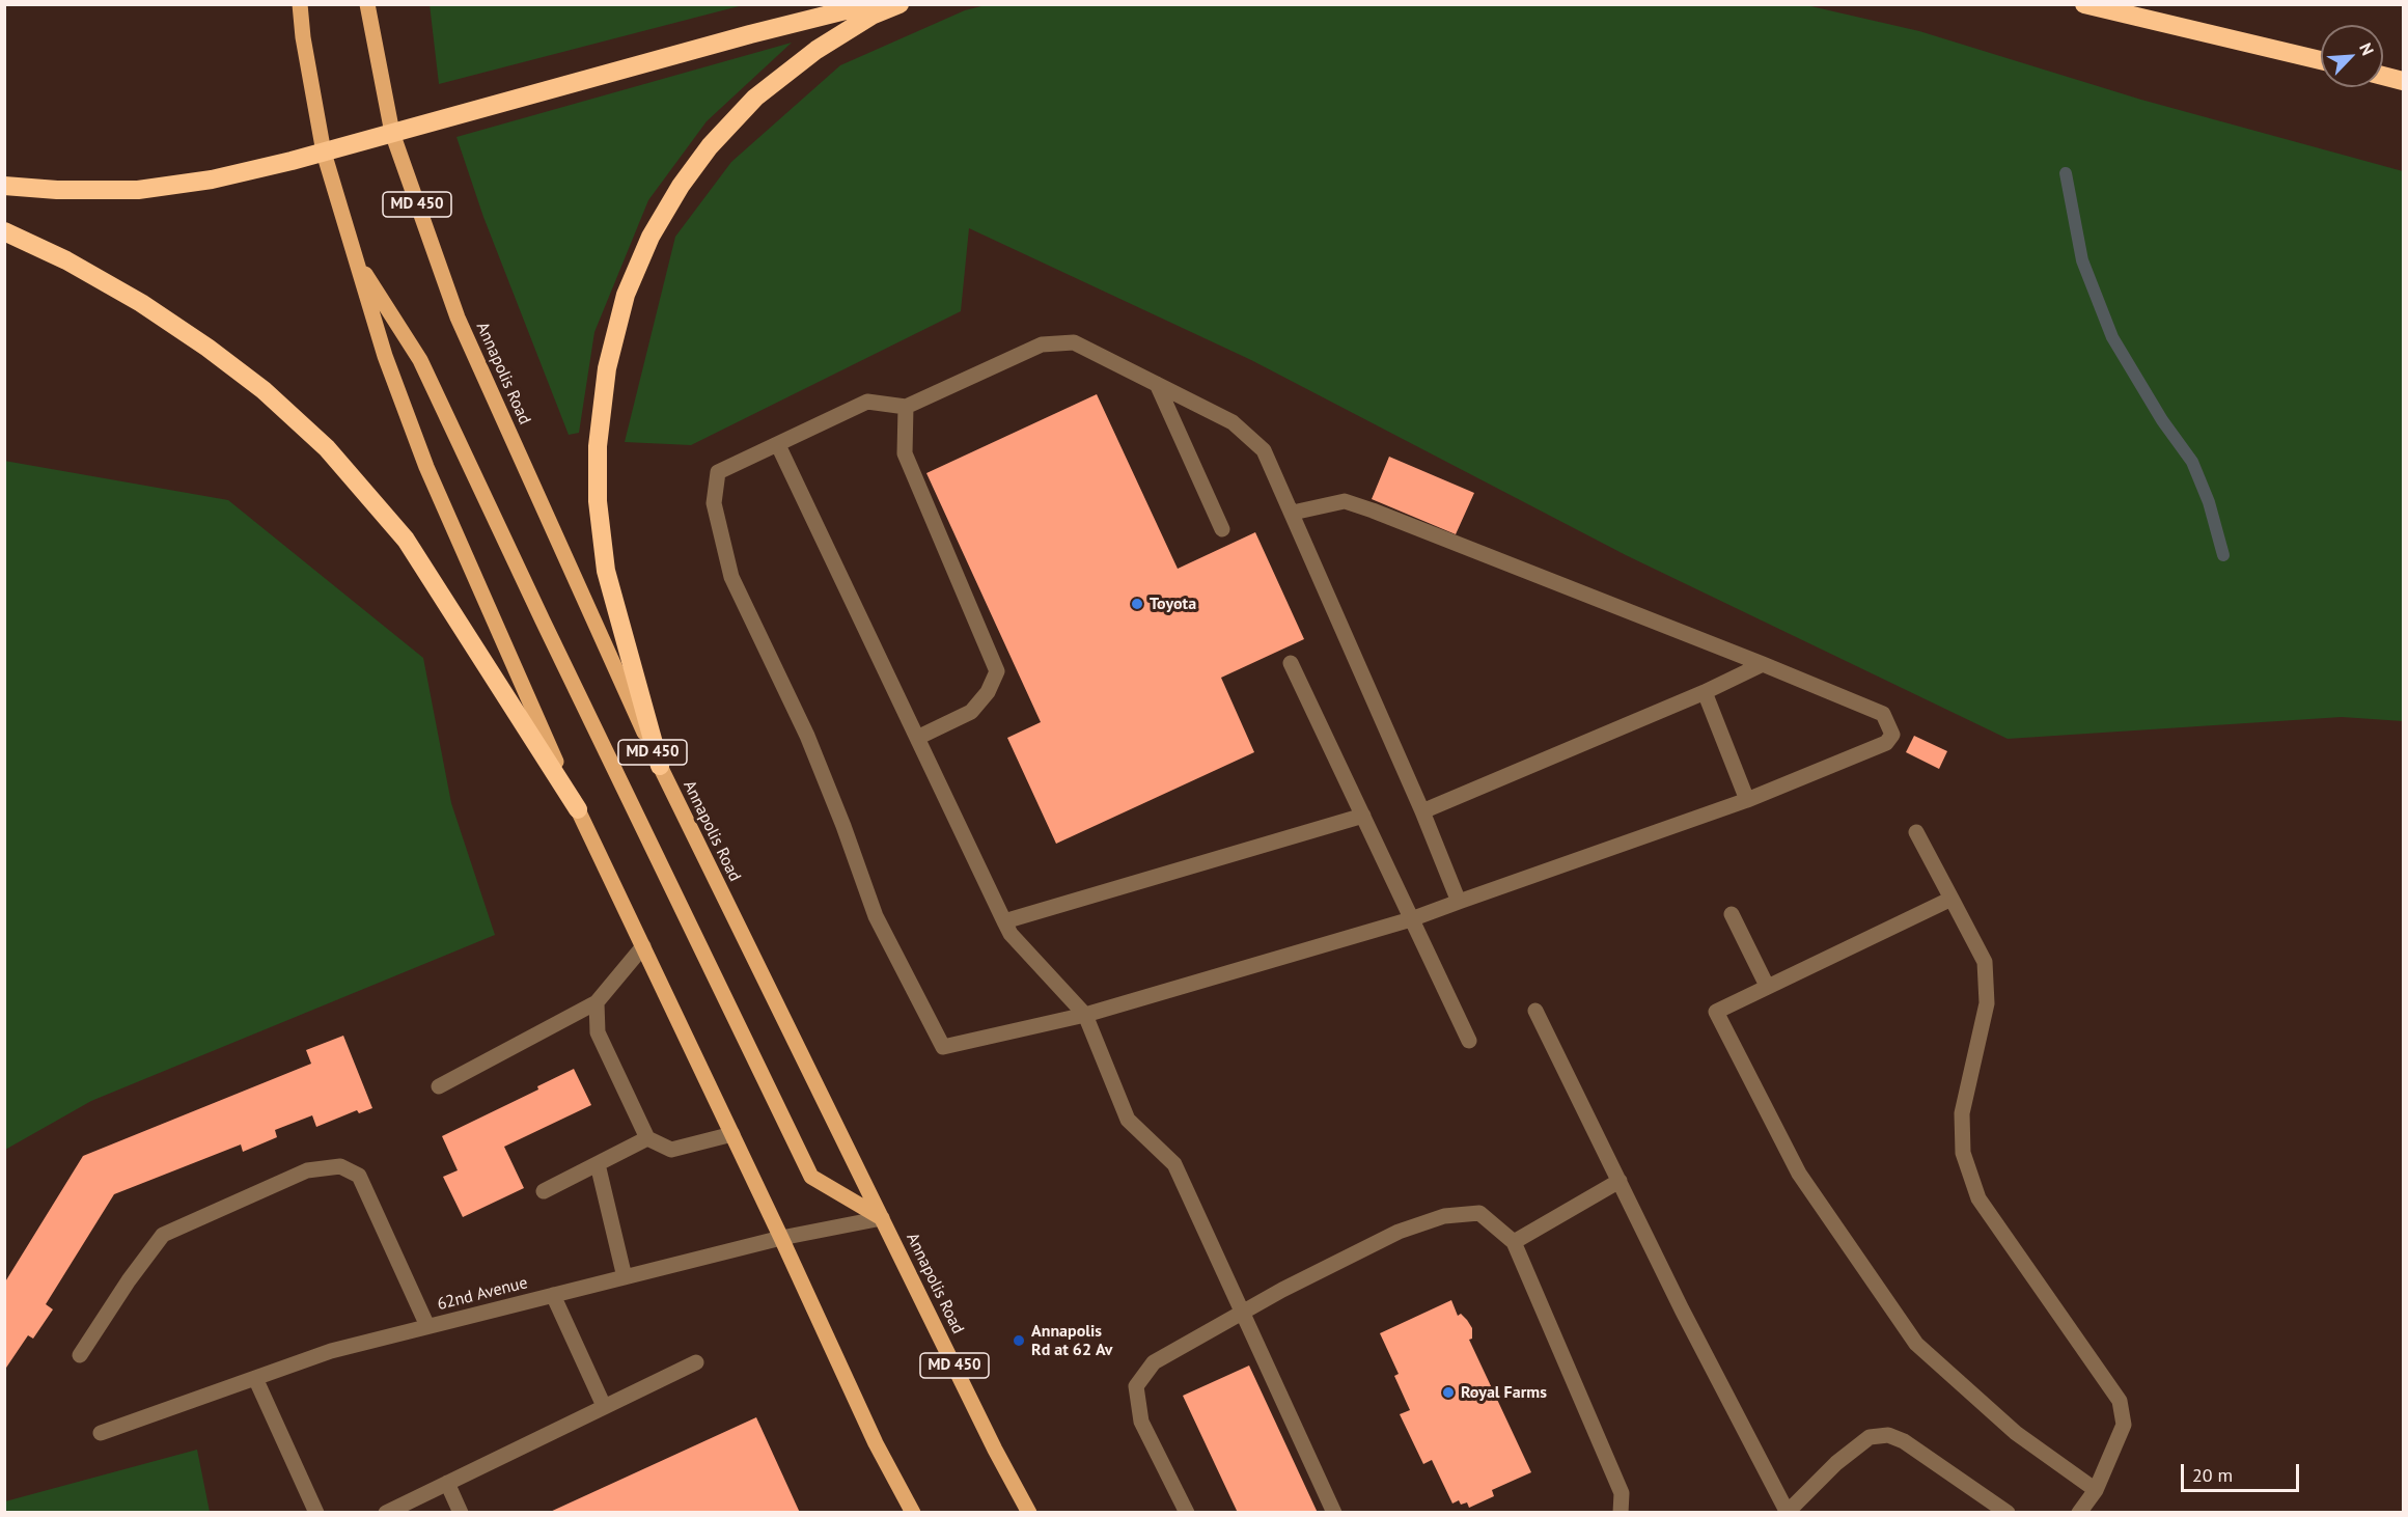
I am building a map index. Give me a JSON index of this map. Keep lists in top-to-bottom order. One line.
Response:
{"streets":{"main road":["MD 450","Annapolis Road"],"street":["62nd Avenue"]},"crossings":[["Annapolis Road","62nd Avenue"]],"places":["Toyota","Annapolis Rd at 62 Av","Royal Farms"],"scale_bar":"20 m","north":"top right"}
